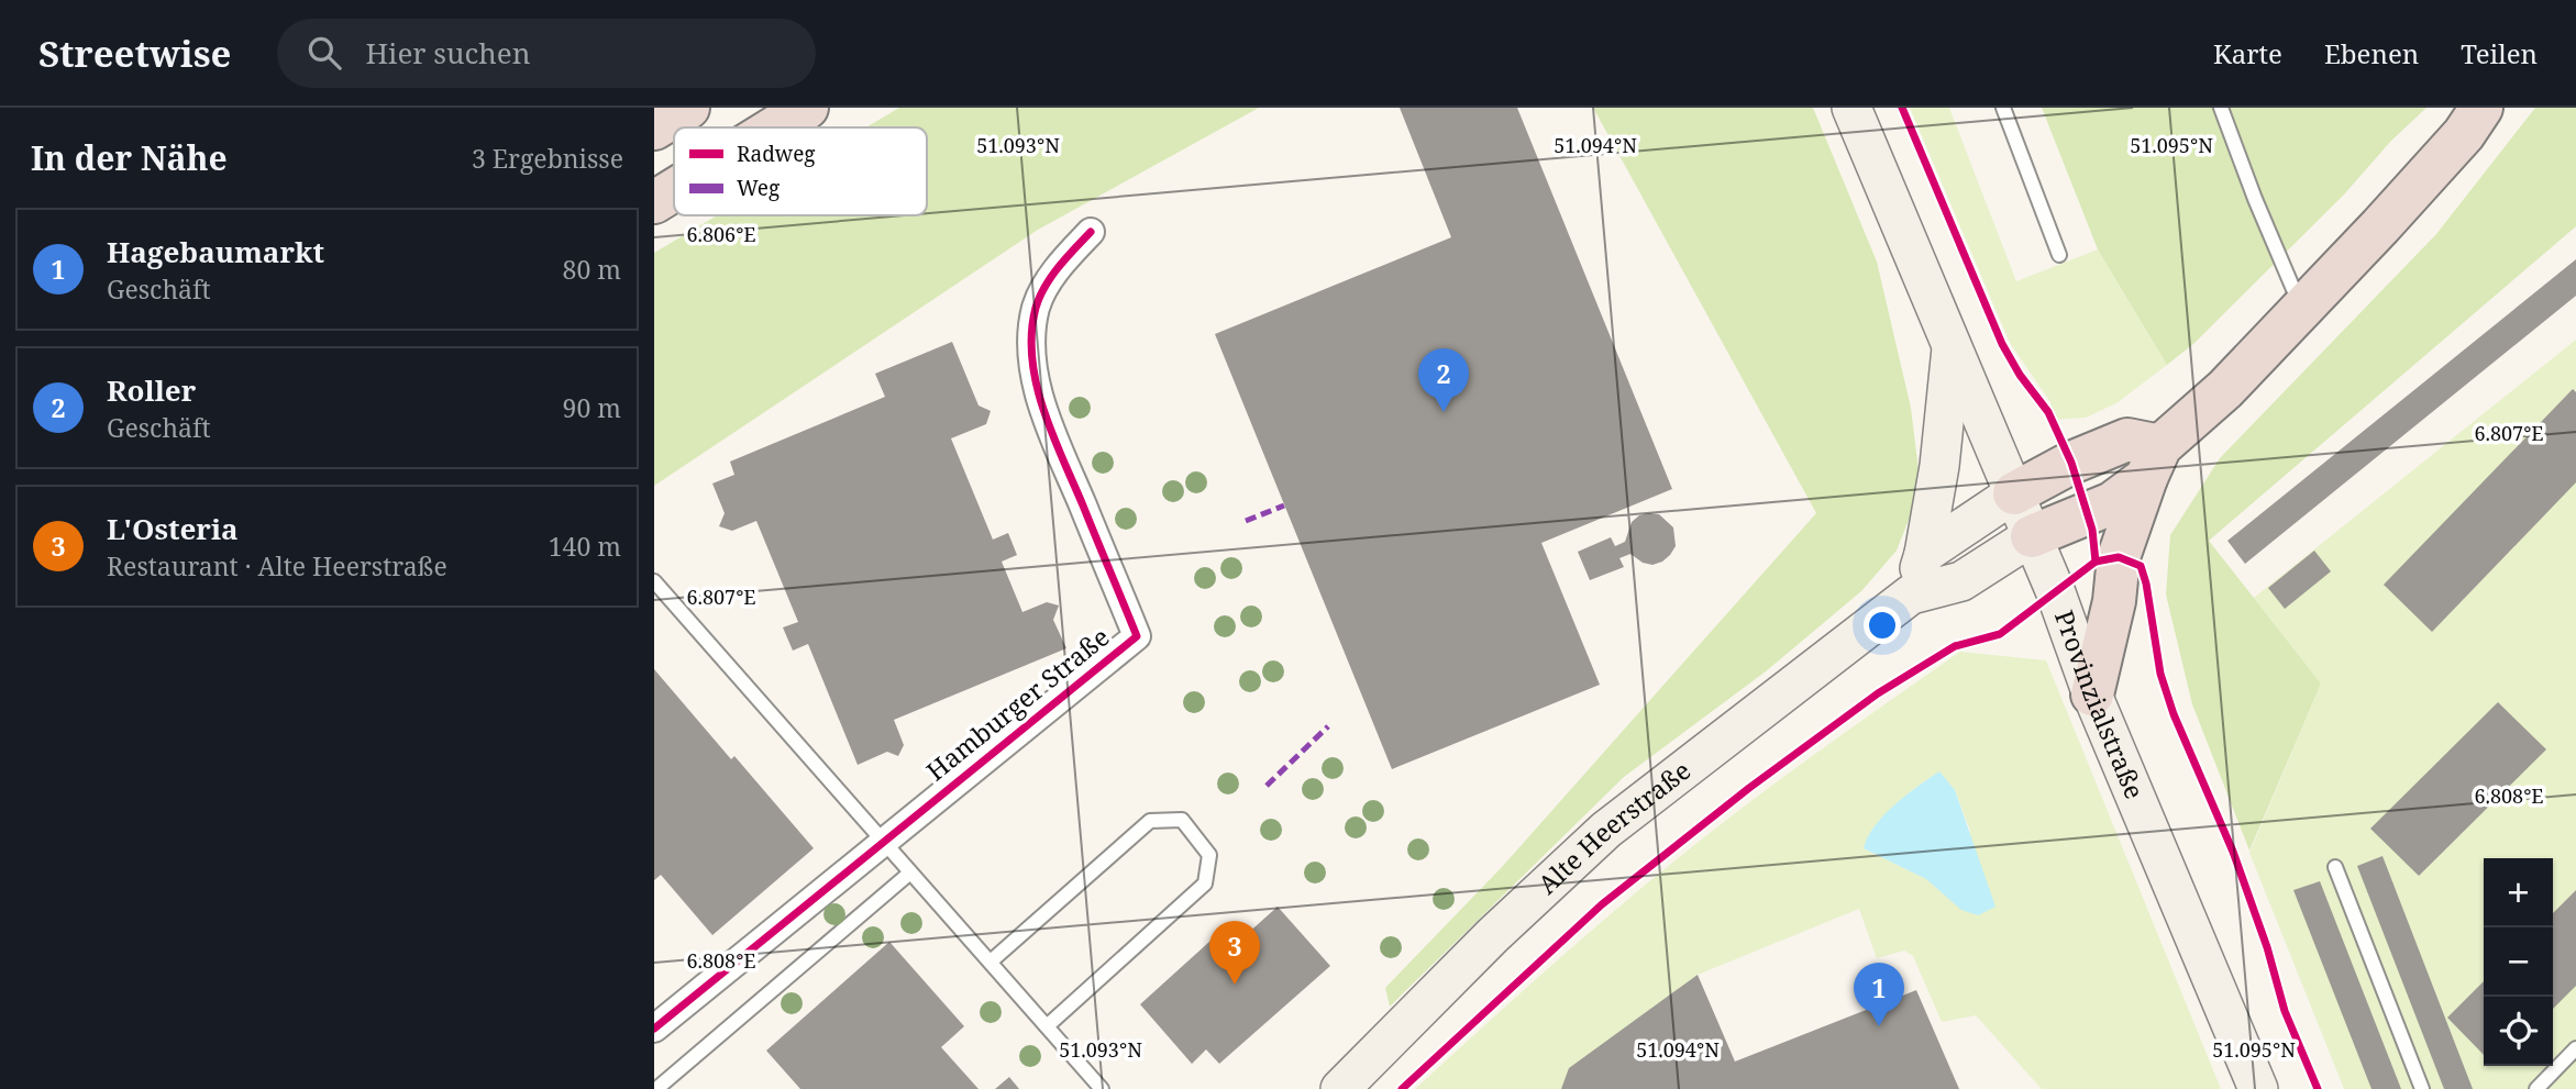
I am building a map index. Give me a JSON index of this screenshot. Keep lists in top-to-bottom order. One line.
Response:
{"streets":{"street":["Hamburger Straße","Provinzialstraße","Alte Heerstraße"]},"crossings":[["Provinzialstraße","Alte Heerstraße"]],"legend":["Radweg","Weg"],"page":{"header":"Streetwise","search":"Hier suchen","nav":["Karte","Ebenen","Teilen"],"heading":["In der Nähe","3 Ergebnisse"],"list":[{"mark":"1","name":"Hagebaumarkt","note":"Geschäft","value":"80 m"},{"mark":"2","name":"Roller","note":"Geschäft","value":"90 m"},{"mark":"3","name":"L'Osteria","note":"Restaurant · Alte Heerstraße","value":"140 m"}],"pins":["2","3","1"],"map_buttons":["+","−"]},"coordinates":["51.094°N","51.093°N","51.095°N","6.806°E","6.807°E","6.808°E"]}
